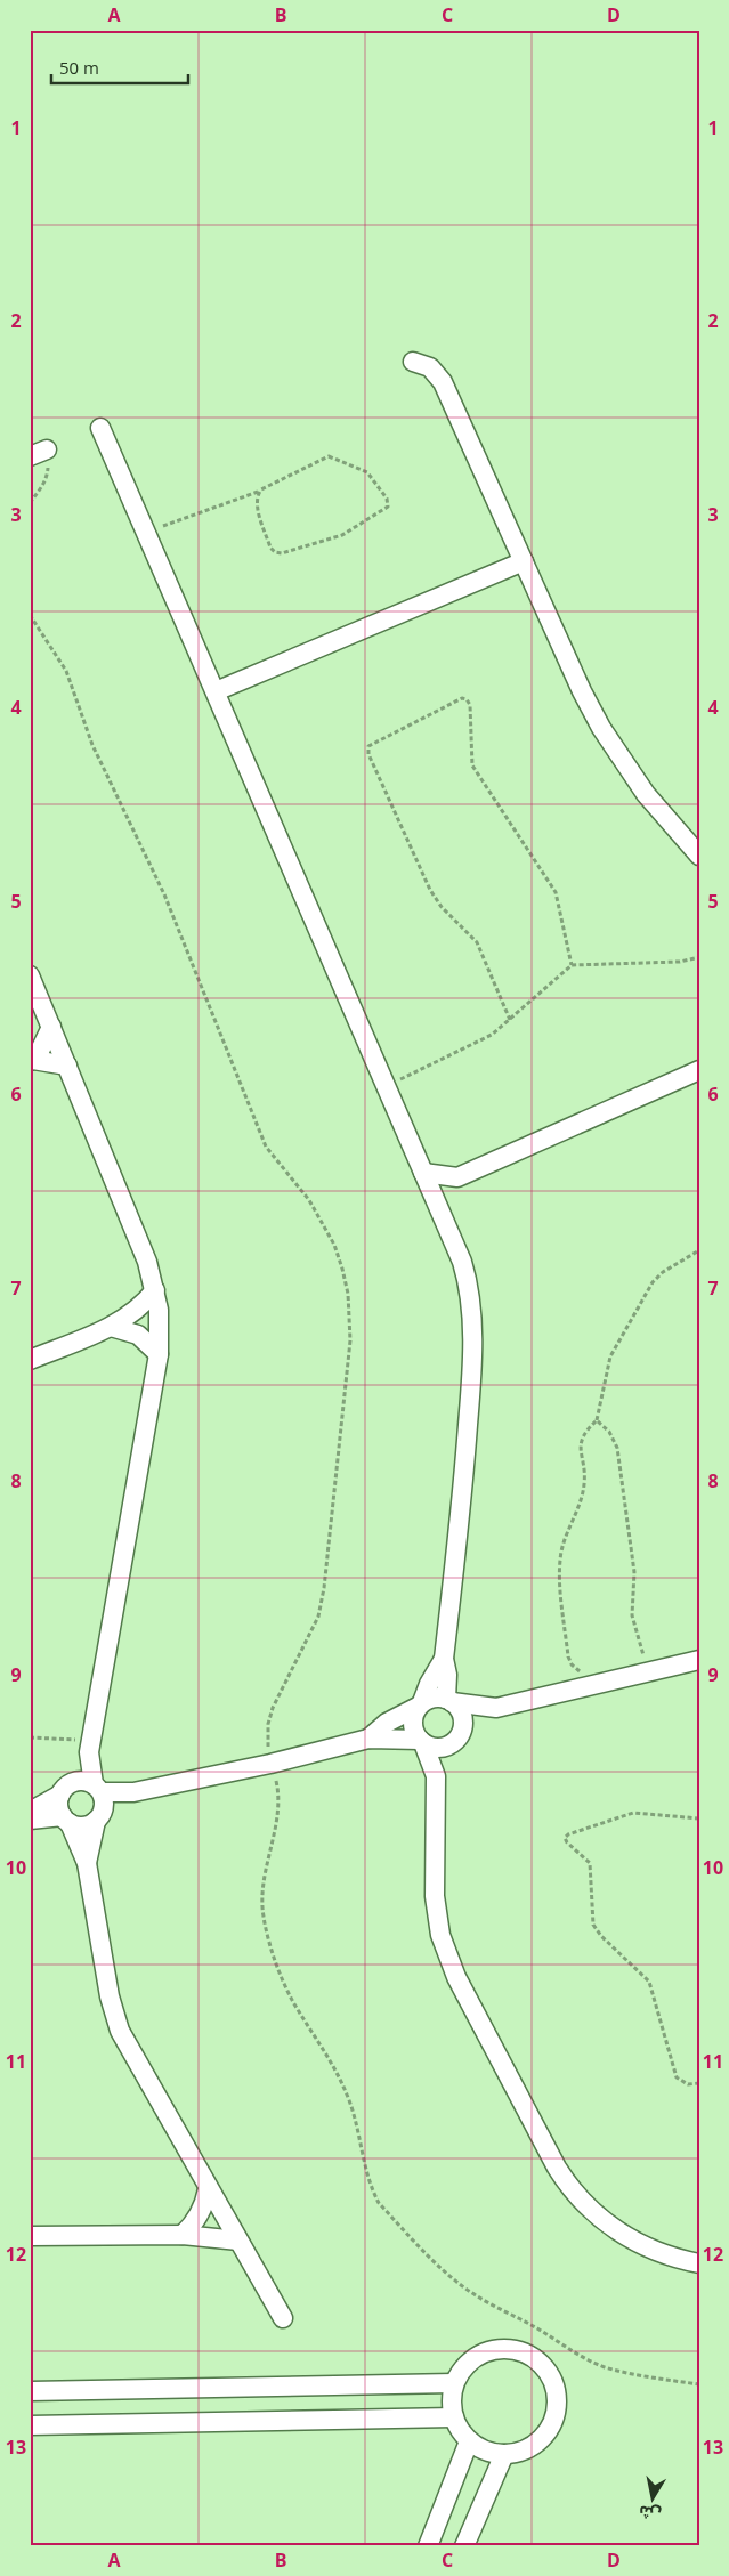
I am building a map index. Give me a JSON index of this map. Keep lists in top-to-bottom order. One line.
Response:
{"scale_bar":"50 m","north":"bottom","grid":{"columns":["A","B","C","D"],"rows":["1","2","3","4","5","6","7","8","9","10","11","12","13"]}}
